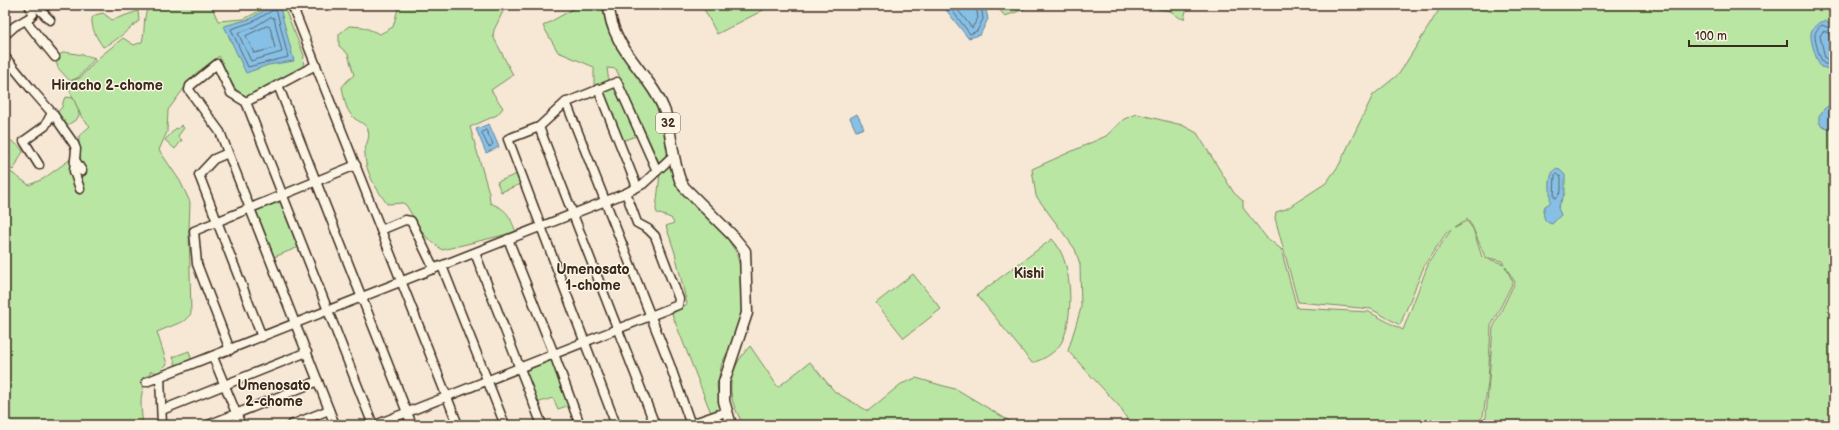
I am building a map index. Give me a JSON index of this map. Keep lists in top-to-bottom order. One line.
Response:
{"streets":{"main road":["32"]},"districts":["Hiracho 2-chome","Umenosato 1-chome","Kishi","Umenosato 2-chome"],"scale_bar":"100 m"}
